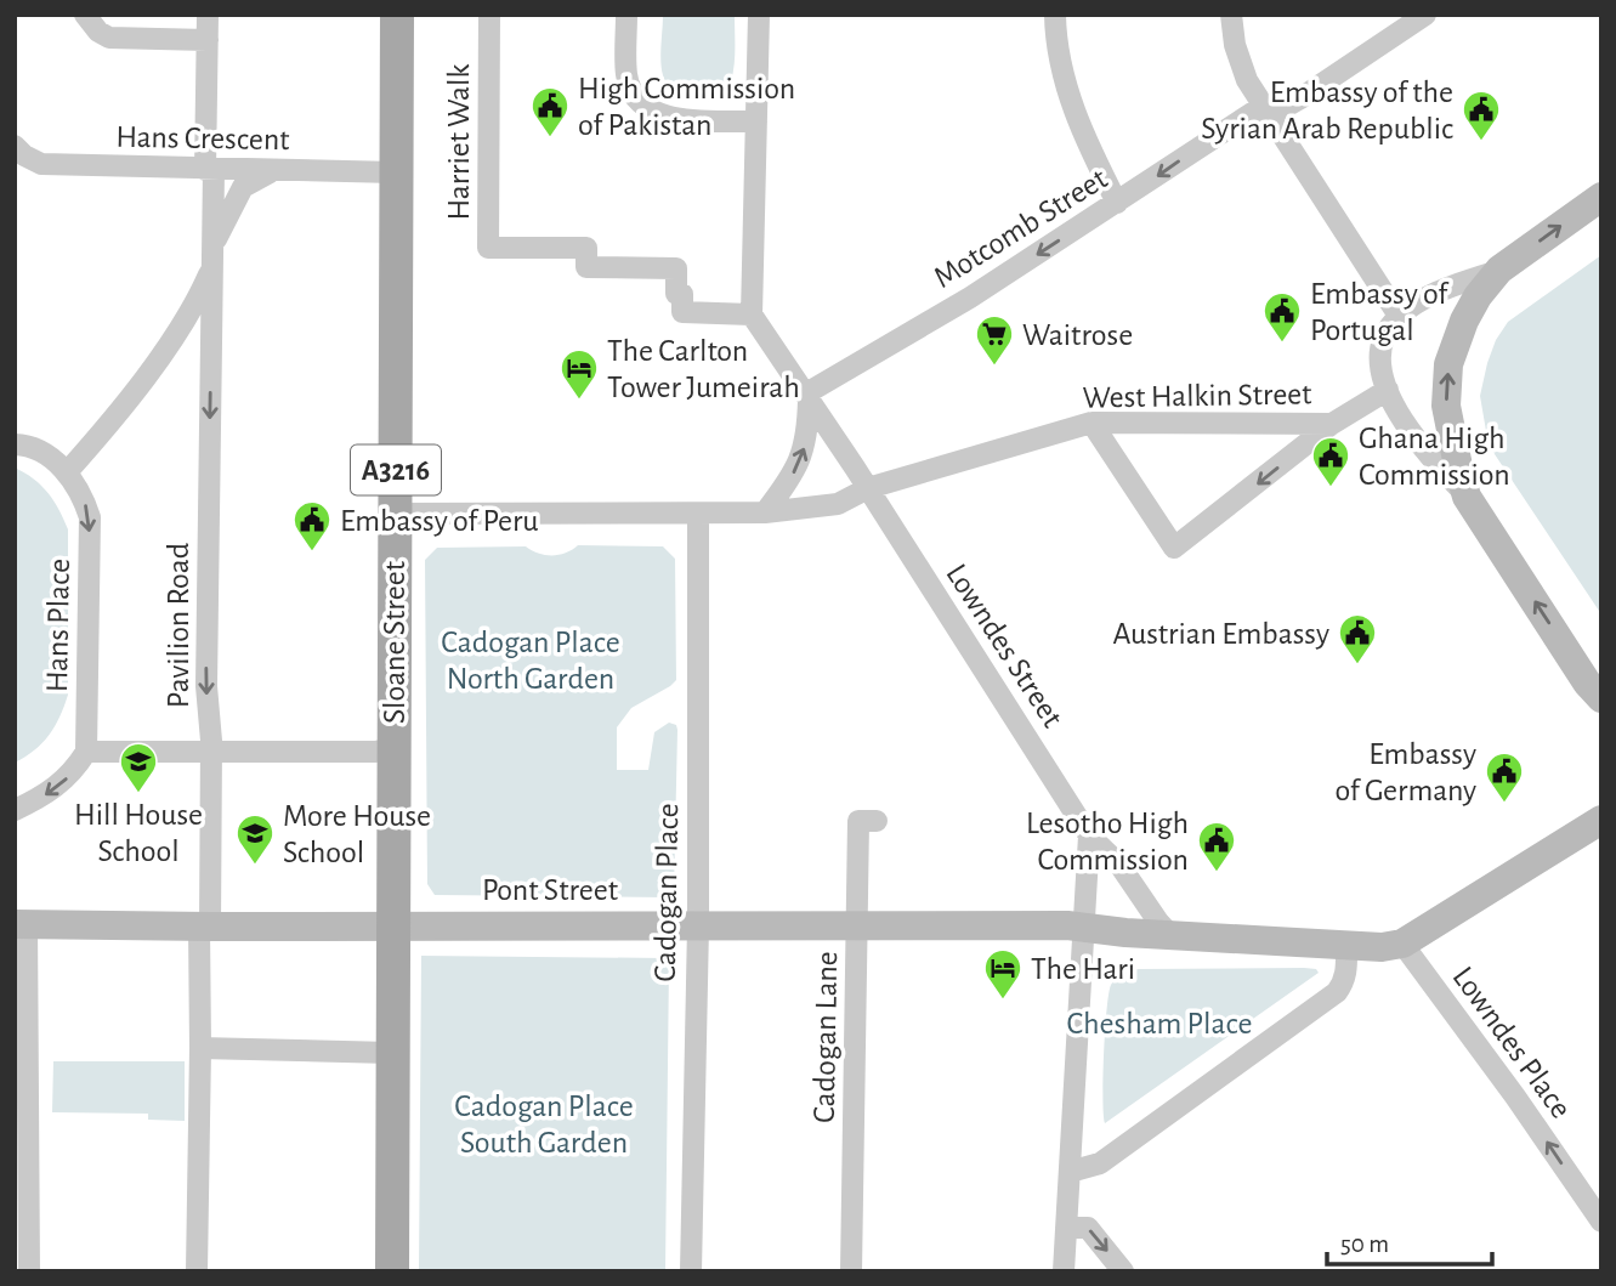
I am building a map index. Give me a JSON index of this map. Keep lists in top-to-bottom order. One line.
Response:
{"streets":{"main road":["A3216","Sloane Street","Pont Street"],"street":["Hans Crescent","Harriet Walk","Motcomb Street","West Halkin Street","Hans Place","Pavilion Road","Lowndes Street","Cadogan Place","Cadogan Lane","Lowndes Place"]},"crossings":[["Hans Crescent","Pavilion Road"],["Hans Crescent","Sloane Street"],["Harriet Walk","Lowndes Street"],["Motcomb Street","Lowndes Street"],["West Halkin Street","Lowndes Street"],["Pavilion Road","Pont Street"],["Sloane Street","Pont Street"],["Pont Street","Cadogan Place"],["Pont Street","Cadogan Lane"]],"one_way":["Motcomb Street","Hans Place","Pavilion Road","Lowndes Place"],"parks":["Cadogan Place North Garden","Chesham Place","Cadogan Place South Garden"],"places":{"public building":["High Commission of Pakistan","Embassy of the Syrian Arab Republic","Embassy of Portugal","Ghana High Commission","Embassy of Peru","Austrian Embassy","Embassy of Germany","Lesotho High Commission"],"supermarket":["Waitrose"],"hotel":["The Carlton Tower Jumeirah","The Hari"],"school or university":["Hill House School","More House School"]},"scale_bar":"50 m"}
